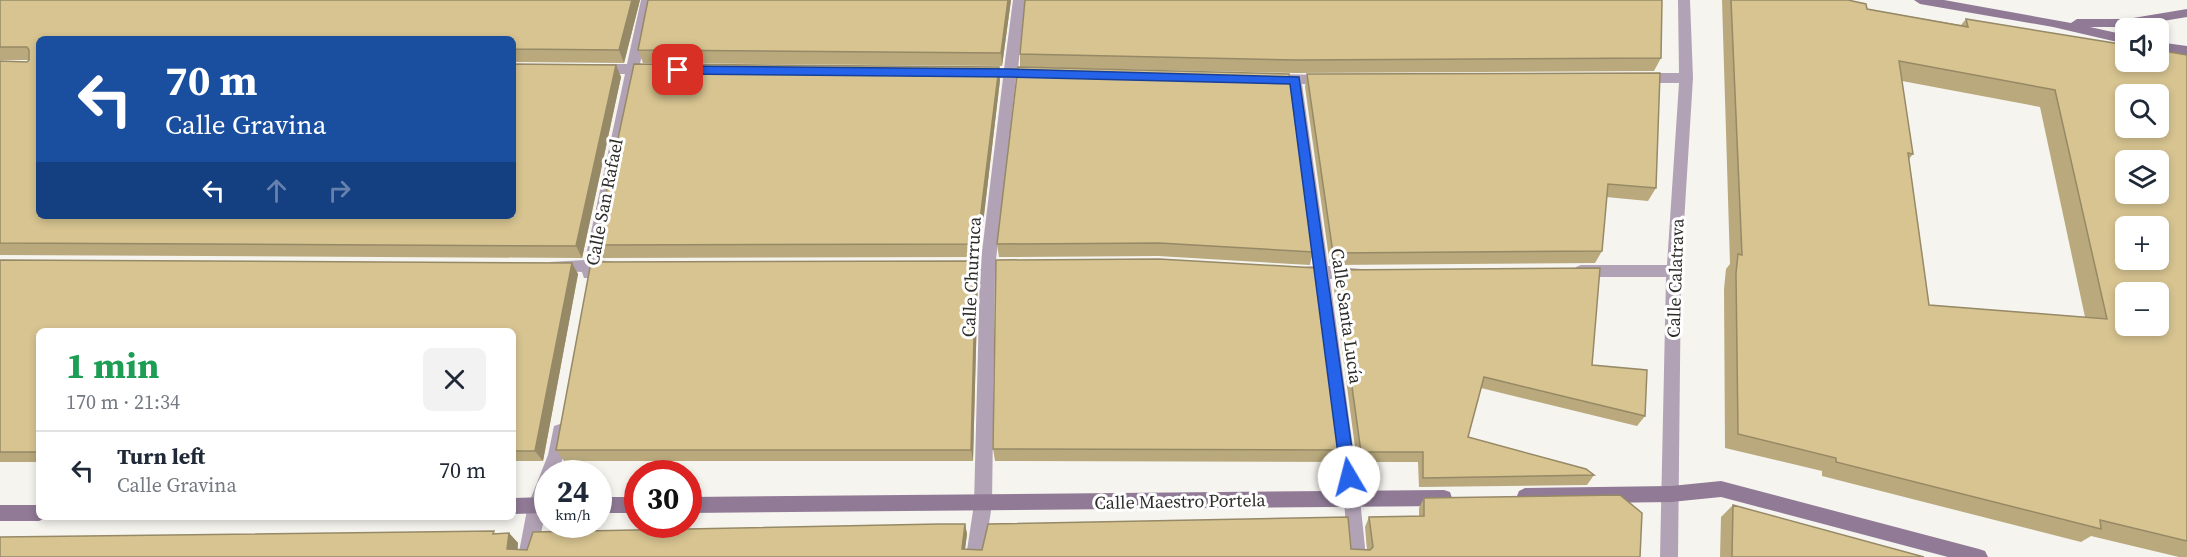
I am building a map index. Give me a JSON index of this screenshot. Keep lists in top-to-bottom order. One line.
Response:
{"streets":{"street":["Calle San Rafael","Calle Churruca","Calle Calatrava","Calle Santa Lucía","Calle Maestro Portela"]},"crossings":[["Calle Churruca","Calle Maestro Portela"],["Calle Santa Lucía","Calle Maestro Portela"]],"page":{"map_buttons":["+","−"],"turn":["70 m","Calle Gravina"],"heading":["1 min","170 m · 21:34"],"list":[{"name":"Turn left","note":"Calle Gravina","value":"70 m"}],"speed":"24 km/h","limit":"30"}}
